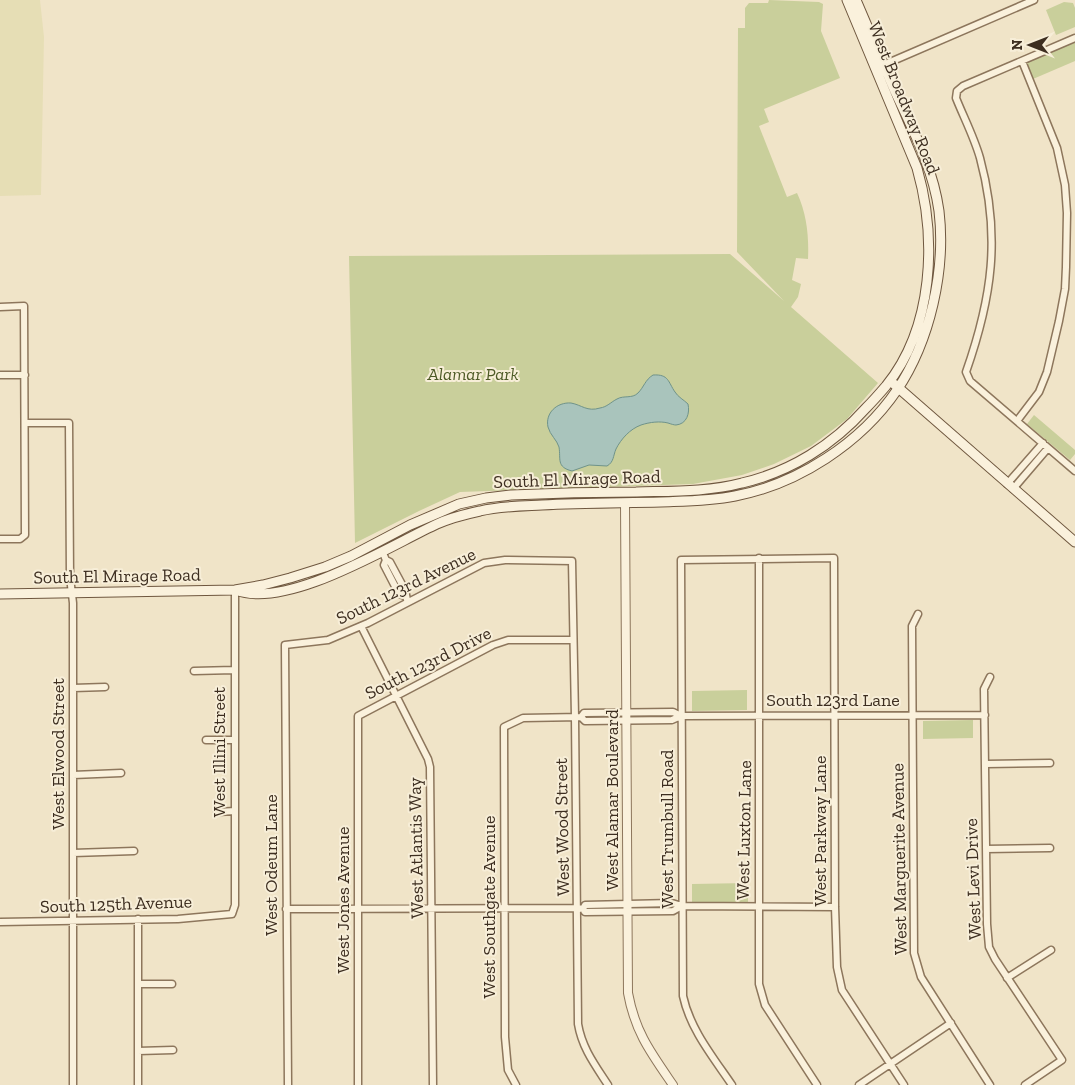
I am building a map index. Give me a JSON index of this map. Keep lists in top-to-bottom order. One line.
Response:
{"streets":{"main road":["West Broadway Road","South El Mirage Road"],"street":["South 123rd Avenue","South 123rd Drive","South 123rd Lane","West Illini Street","West Elwood Street","West Alamar Boulevard","West Wood Street","West Trumbull Road","West Luxton Lane","West Parkway Lane","West Atlantis Way","West Marguerite Avenue","West Odeum Lane","West Levi Drive","West Jones Avenue","South 125th Avenue","West Southgate Avenue"]},"crossings":[["West Broadway Road","South El Mirage Road"],["South El Mirage Road","West Illini Street"],["South El Mirage Road","West Elwood Street"],["South El Mirage Road","West Alamar Boulevard"],["South 123rd Avenue","West Wood Street"],["South 123rd Avenue","West Atlantis Way"],["South 123rd Avenue","West Odeum Lane"],["South 123rd Drive","West Wood Street"],["South 123rd Drive","West Atlantis Way"],["South 123rd Drive","West Jones Avenue"],["South 123rd Lane","West Alamar Boulevard"],["South 123rd Lane","West Wood Street"],["South 123rd Lane","West Trumbull Road"],["South 123rd Lane","West Luxton Lane"],["South 123rd Lane","West Parkway Lane"],["South 123rd Lane","West Marguerite Avenue"],["South 123rd Lane","West Levi Drive"],["South 123rd Lane","West Southgate Avenue"],["West Illini Street","South 125th Avenue"],["West Elwood Street","South 125th Avenue"],["West Trumbull Road","West Luxton Lane"],["West Trumbull Road","West Parkway Lane"],["West Luxton Lane","West Parkway Lane"]],"parks":["Alamar Park"],"north":"left"}
